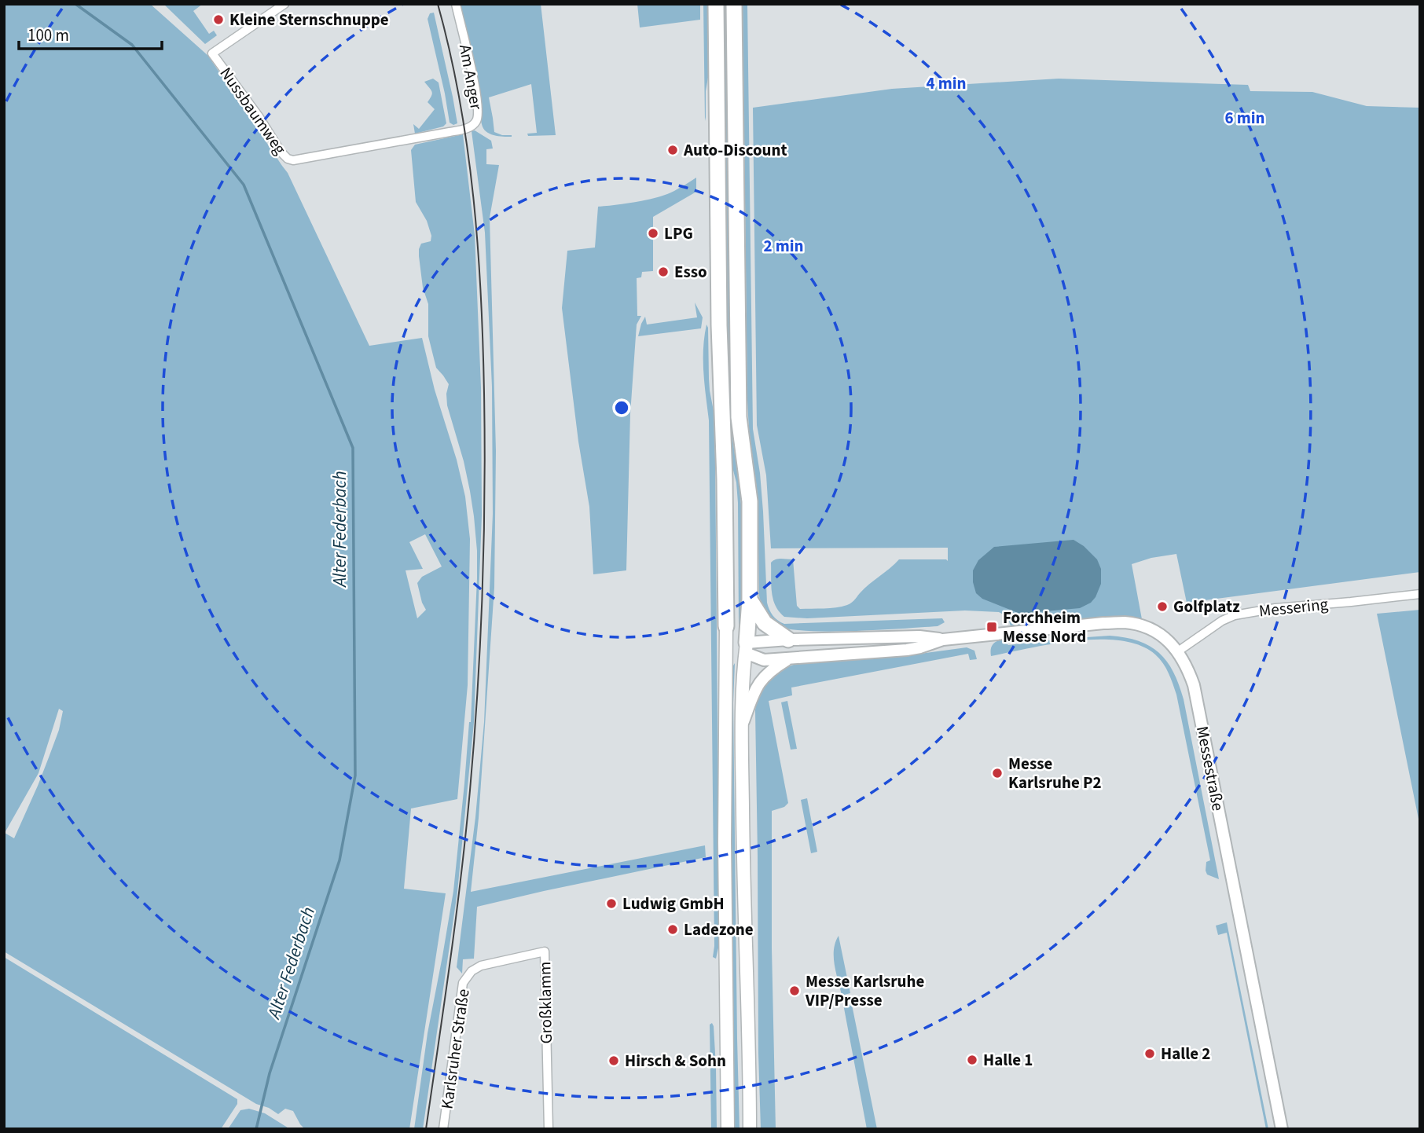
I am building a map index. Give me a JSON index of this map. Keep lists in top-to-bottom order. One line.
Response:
{"streets":{"street":["Am Anger","Nussbaumweg","Messering","Messestraße","Großklamm","Karlsruher Straße"]},"crossings":[["Am Anger","Nussbaumweg"],["Messering","Messestraße"],["Großklamm","Karlsruher Straße"]],"water":["Alter Federbach"],"places":{"other":["Kleine Sternschnuppe","Auto-Discount","LPG","Esso","Golfplatz","Messe Karlsruhe P2","Ludwig GmbH","Ladezone","Messe Karlsruhe VIP/Presse","Halle 2","Halle 1","Hirsch & Sohn"],"transit":["Forchheim Messe Nord"]},"scale_bar":"100 m","rings":["4 min","6 min","2 min"]}
